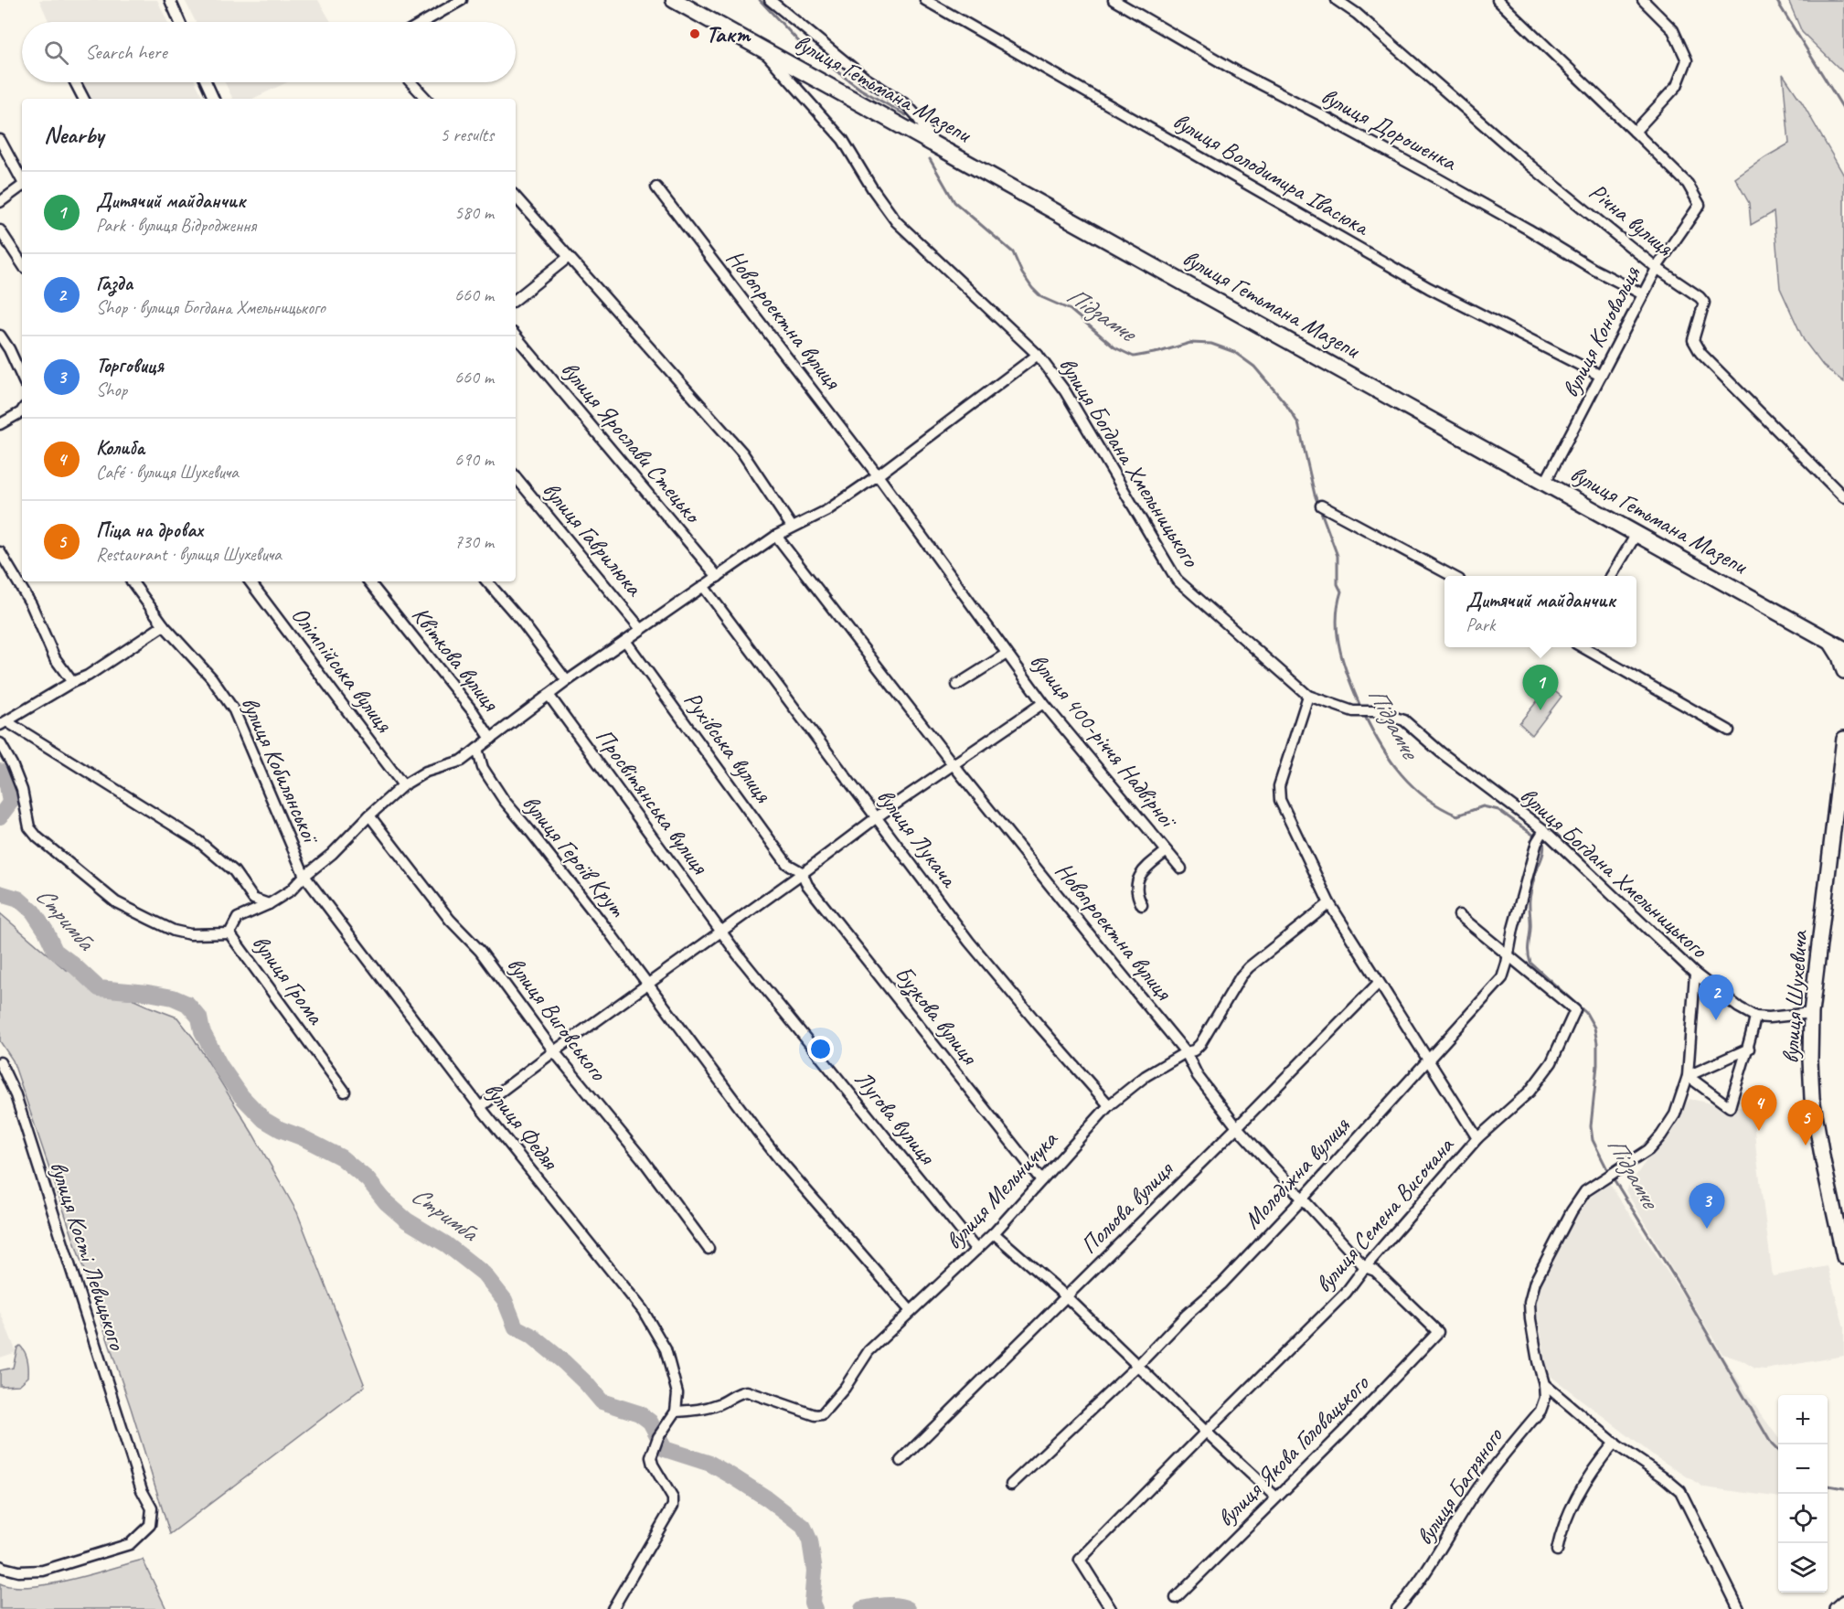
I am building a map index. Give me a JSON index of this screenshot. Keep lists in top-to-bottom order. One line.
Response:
{"streets":{"main road":["вулиця Гетьмана Мазепи","вулиця Шухевича"],"street":["вулиця Дорошенка","вулиця Володимира Івасюка","Річна вулиця","Новопроектна вулиця","вулиця Коновальця","вулиця Ярослави Стецько","вулиця Богдана Хмельницького","вулиця Гаврилюка","Квіткова вулиця","Олімпійська вулиця","вулиця 400-річчя Надвірної","Рухівська вулиця","вулиця Кобилянської","Просвітянська вулиця","вулиця Лукача","вулиця Героїв Крут","вулиця Грома","Бузкова вулиця","вулиця Виговського","Лугова вулиця","вулиця Федяя","Молодіжна вулиця","вулиця Мельничука","Польова вулиця","вулиця Семена Височана","вулиця Кості Левицького","вулиця Якова Головацького","вулиця Багряного"]},"crossings":[["вулиця Гетьмана Мазепи","вулиця Коновальця"],["вулиця Гетьмана Мазепи","вулиця Богдана Хмельницького"],["вулиця Дорошенка","вулиця Коновальця"],["вулиця Володимира Івасюка","вулиця Коновальця"],["Річна вулиця","вулиця Коновальця"],["Новопроектна вулиця","вулиця 400-річчя Надвірної"],["Новопроектна вулиця","вулиця Грома"],["Новопроектна вулиця","Молодіжна вулиця"],["Новопроектна вулиця","вулиця Мельничука"],["Новопроектна вулиця","Польова вулиця"],["Новопроектна вулиця","вулиця Семена Височана"],["Новопроектна вулиця","вулиця Якова Головацького"],["вулиця Ярослави Стецько","вулиця Грома"],["вулиця Богдана Хмельницького","вулиця Грома"],["вулиця Богдана Хмельницького","Молодіжна вулиця"],["вулиця Богдана Хмельницького","вулиця Семена Височана"],["вулиця Гаврилюка","вулиця Грома"],["Квіткова вулиця","вулиця Грома"],["Олімпійська вулиця","вулиця Грома"],["вулиця 400-річчя Надвірної","вулиця Грома"],["Рухівська вулиця","вулиця Грома"],["Рухівська вулиця","Бузкова вулиця"],["вулиця Кобилянської","вулиця Грома"],["вулиця Кобилянської","вулиця Федяя"],["Просвітянська вулиця","вулиця Грома"],["Просвітянська вулиця","Лугова вулиця"],["вулиця Лукача","вулиця Грома"],["вулиця Лукача","вулиця Мельничука"],["вулиця Героїв Крут","вулиця Грома"],["вулиця Героїв Крут","вулиця Мельничука"],["вулиця Грома","вулиця Виговського"],["вулиця Грома","вулиця Федяя"],["Бузкова вулиця","вулиця Мельничука"],["Лугова вулиця","вулиця Мельничука"],["вулиця Федяя","вулиця Мельничука"],["Молодіжна вулиця","вулиця Семена Височана"],["вулиця Мельничука","вулиця Семена Височана"],["Польова вулиця","вулиця Семена Височана"]],"water":["Підзамче","Стримба"],"places":["Такт"],"page":{"search":"Search here","heading":["Nearby","5 results"],"list":[{"mark":"1","name":"Дитячий майданчик","note":"Park · вулиця Відродження","value":"580 m"},{"mark":"2","name":"Газда","note":"Shop · вулиця Богдана Хмельницького","value":"660 m"},{"mark":"3","name":"Торговиця","note":"Shop","value":"660 m"},{"mark":"4","name":"Колиба","note":"Café · вулиця Шухевича","value":"690 m"},{"mark":"5","name":"Піца на дровах","note":"Restaurant · вулиця Шухевича","value":"730 m"}],"popup":["Дитячий майданчик","Park"],"pins":["1","2","4","5","3"],"map_buttons":["+","−"]}}
